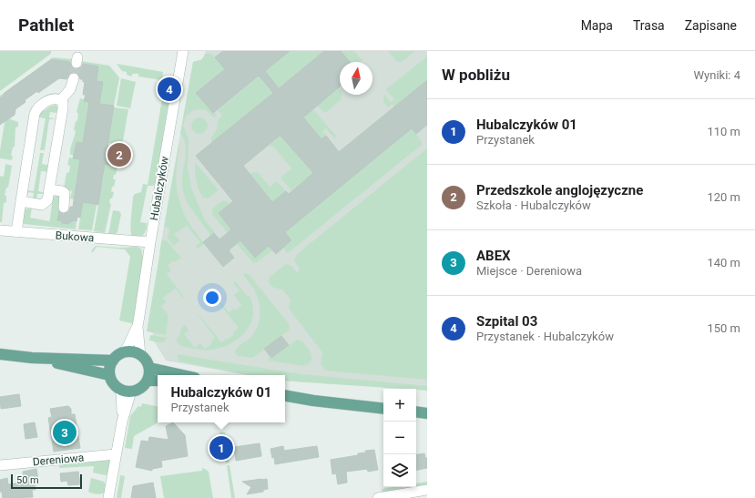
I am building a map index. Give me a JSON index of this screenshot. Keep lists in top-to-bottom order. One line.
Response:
{"streets":{"street":["Hubalczyków","Bukowa","Dereniowa"]},"crossings":[["Hubalczyków","Bukowa"]],"scale_bar":"50 m","north":"top","page":{"header":"Pathlet","nav":["Mapa","Trasa","Zapisane"],"heading":["W pobliżu","Wyniki: 4"],"pins":["4","2","3","1"],"list":[{"mark":"1","name":"Hubalczyków 01","note":"Przystanek","value":"110 m"},{"mark":"2","name":"Przedszkole anglojęzyczne","note":"Szkoła · Hubalczyków","value":"120 m"},{"mark":"3","name":"ABEX","note":"Miejsce · Dereniowa","value":"140 m"},{"mark":"4","name":"Szpital 03","note":"Przystanek · Hubalczyków","value":"150 m"}],"popup":["Hubalczyków 01","Przystanek"],"map_buttons":["+","−"],"scale":"50 m"}}
